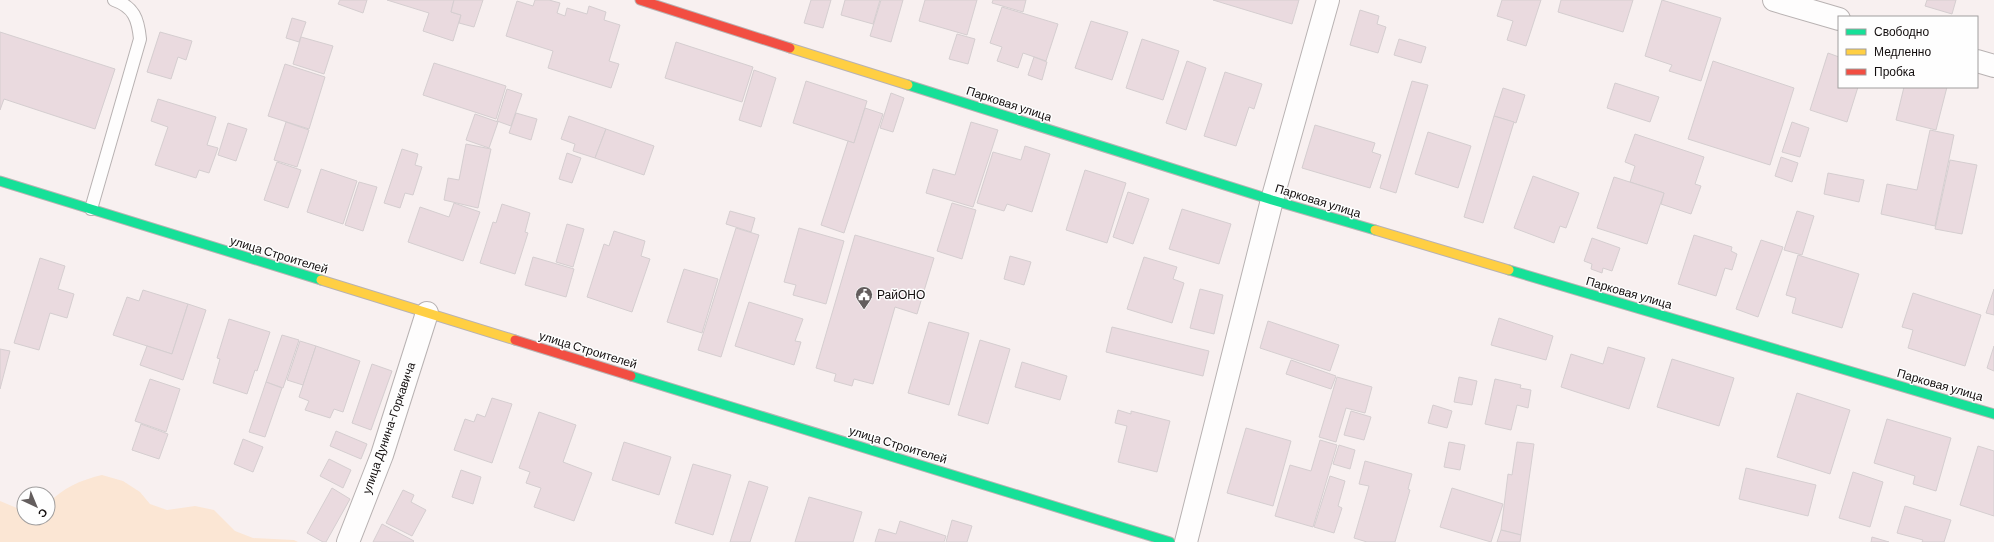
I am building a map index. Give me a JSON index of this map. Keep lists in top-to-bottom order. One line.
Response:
{"streets":{"street":["Парковая улица","улица Строителей","улица Дунина-Горкавича"]},"crossings":[["улица Строителей","улица Дунина-Горкавича"]],"places":{"public building":["РайОНО"]},"legend":["Свободно","Медленно","Пробка"],"north":"bottom right"}
